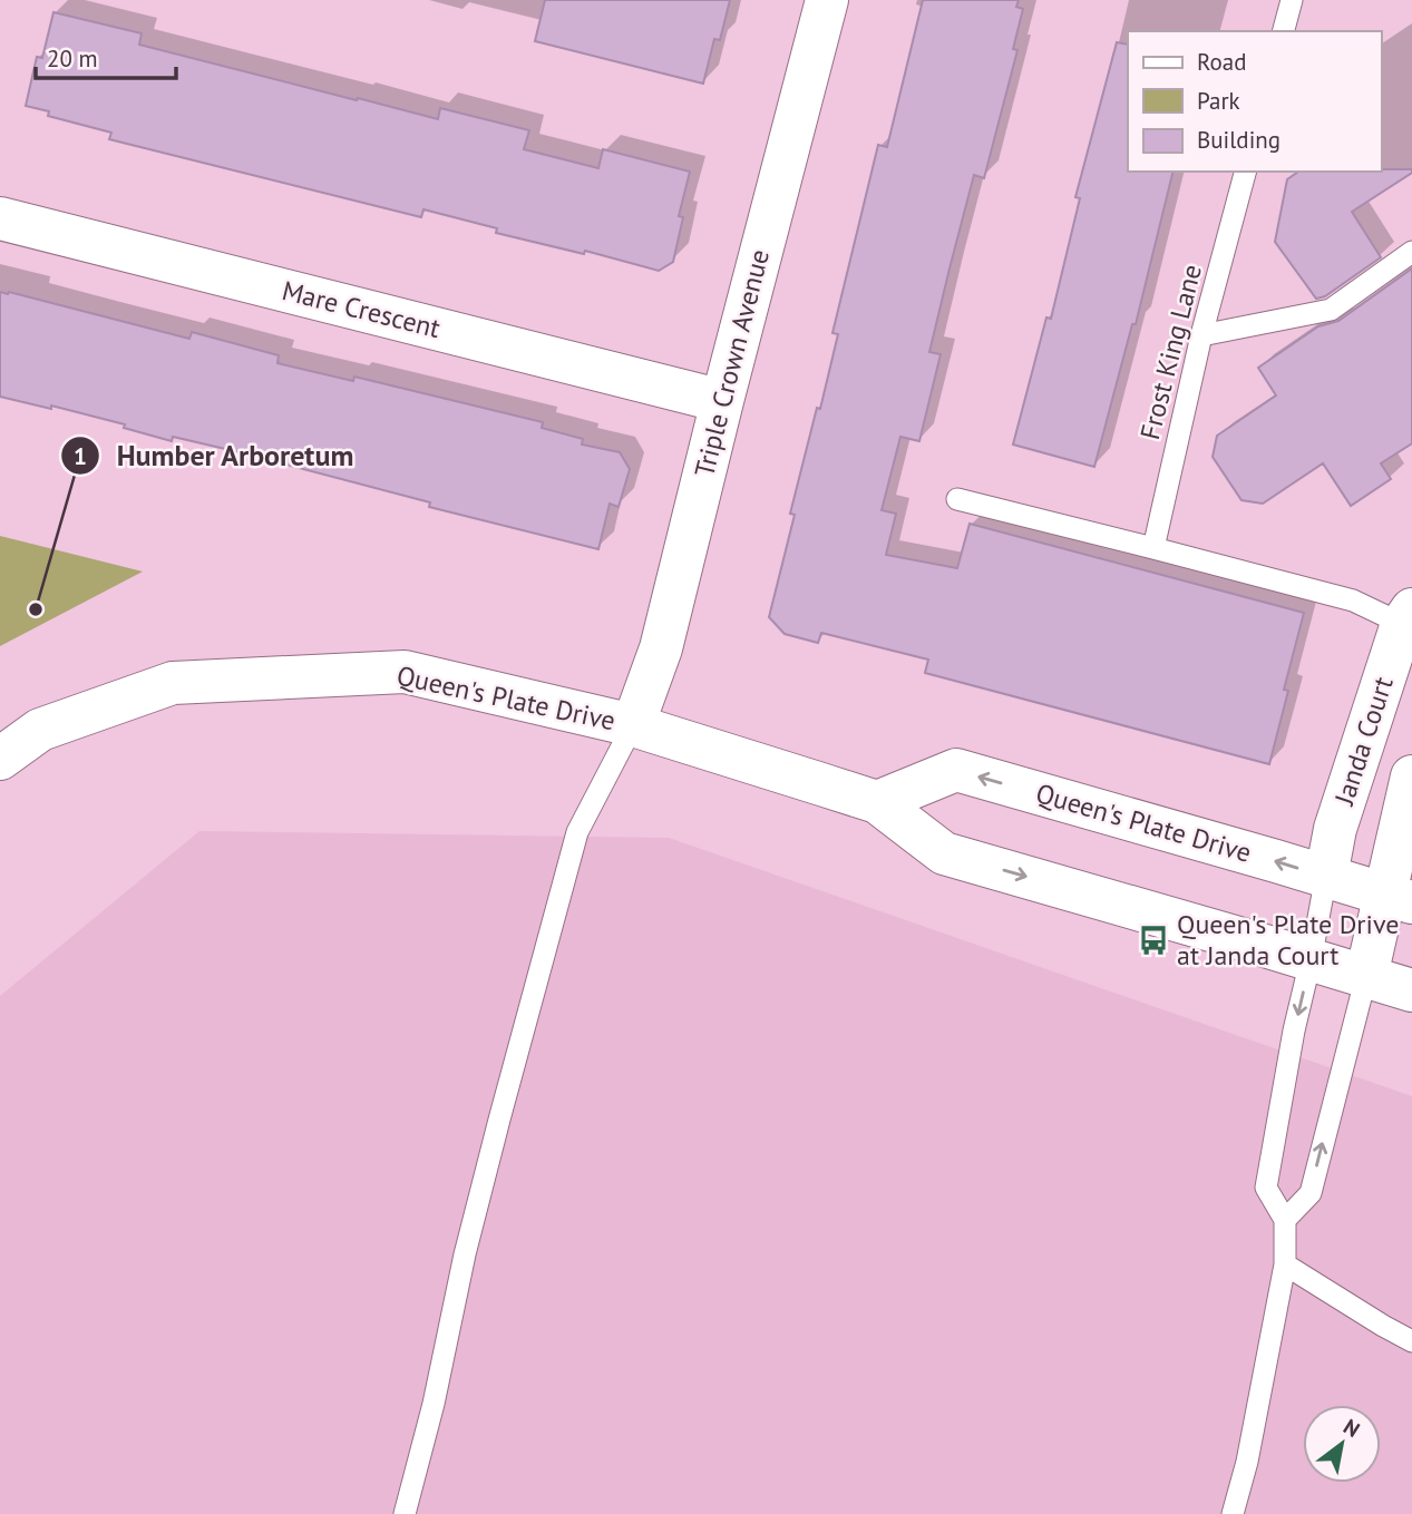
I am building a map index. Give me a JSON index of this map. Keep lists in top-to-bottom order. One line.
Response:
{"streets":{"street":["Mare Crescent","Triple Crown Avenue","Queen's Plate Drive","Janda Court"],"lane":["Frost King Lane"]},"crossings":[["Mare Crescent","Triple Crown Avenue"],["Triple Crown Avenue","Queen's Plate Drive"],["Queen's Plate Drive","Janda Court"]],"places":{"other":["Humber Arboretum"],"bus stop":["Queen's Plate Drive at Janda Court"]},"legend":["Road","Park","Building"],"scale_bar":"20 m","north":"top right"}
